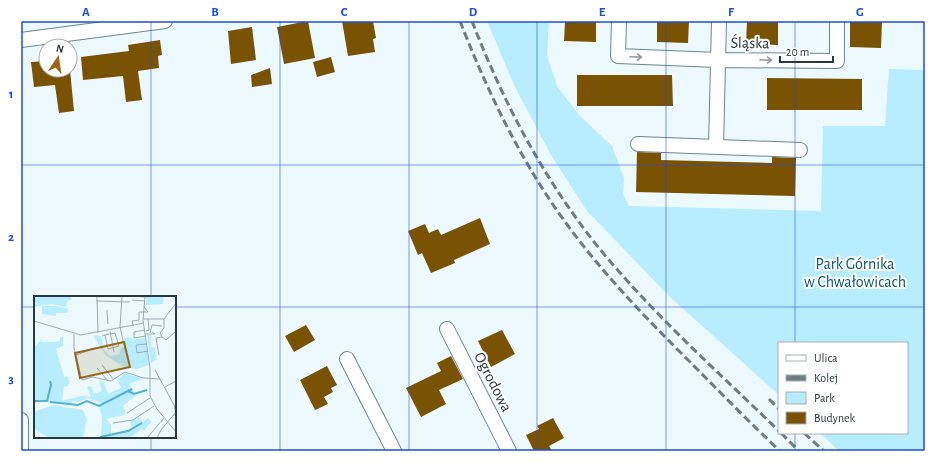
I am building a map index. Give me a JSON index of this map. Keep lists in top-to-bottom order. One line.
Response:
{"streets":{"street":["Śląska","Ogrodowa"]},"parks":["Park Górnika w Chwałowicach"],"legend":["Ulica","Kolej","Park","Budynek"],"scale_bar":"20 m","north":"top","grid":{"columns":["A","B","C","D","E","F","G"],"rows":["1","2","3"]}}
